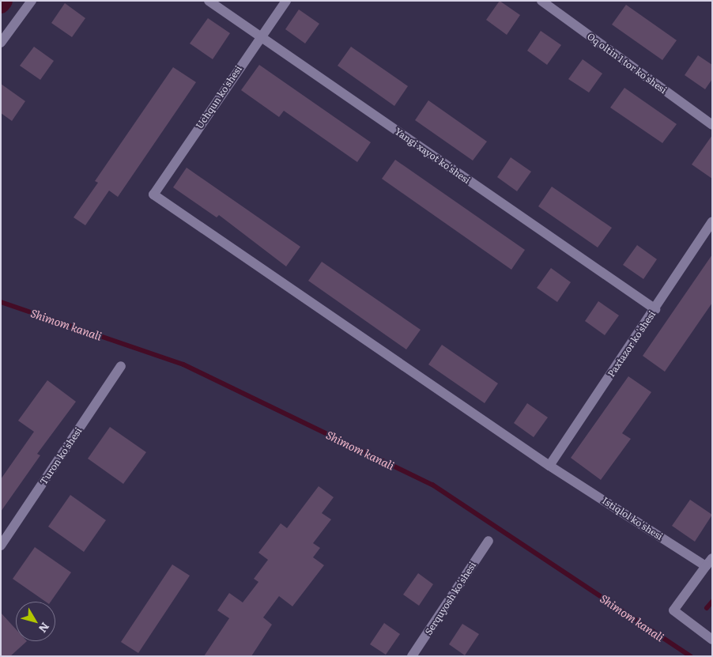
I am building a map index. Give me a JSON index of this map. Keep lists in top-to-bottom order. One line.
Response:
{"streets":{"street":["Oq oltin 1 tor ko'shesi","Uchqun ko'shesi","Yangi xayot ko'shesi","Paxtazor ko'shesi","Turon ko'shesi","Istiqlol ko'shesi","Serquyosh ko'shesi"]},"crossings":[["Uchqun ko'shesi","Yangi xayot ko'shesi"],["Uchqun ko'shesi","Istiqlol ko'shesi"],["Yangi xayot ko'shesi","Paxtazor ko'shesi"],["Paxtazor ko'shesi","Istiqlol ko'shesi"]],"water":["Shimom kanali"],"north":"bottom right"}
